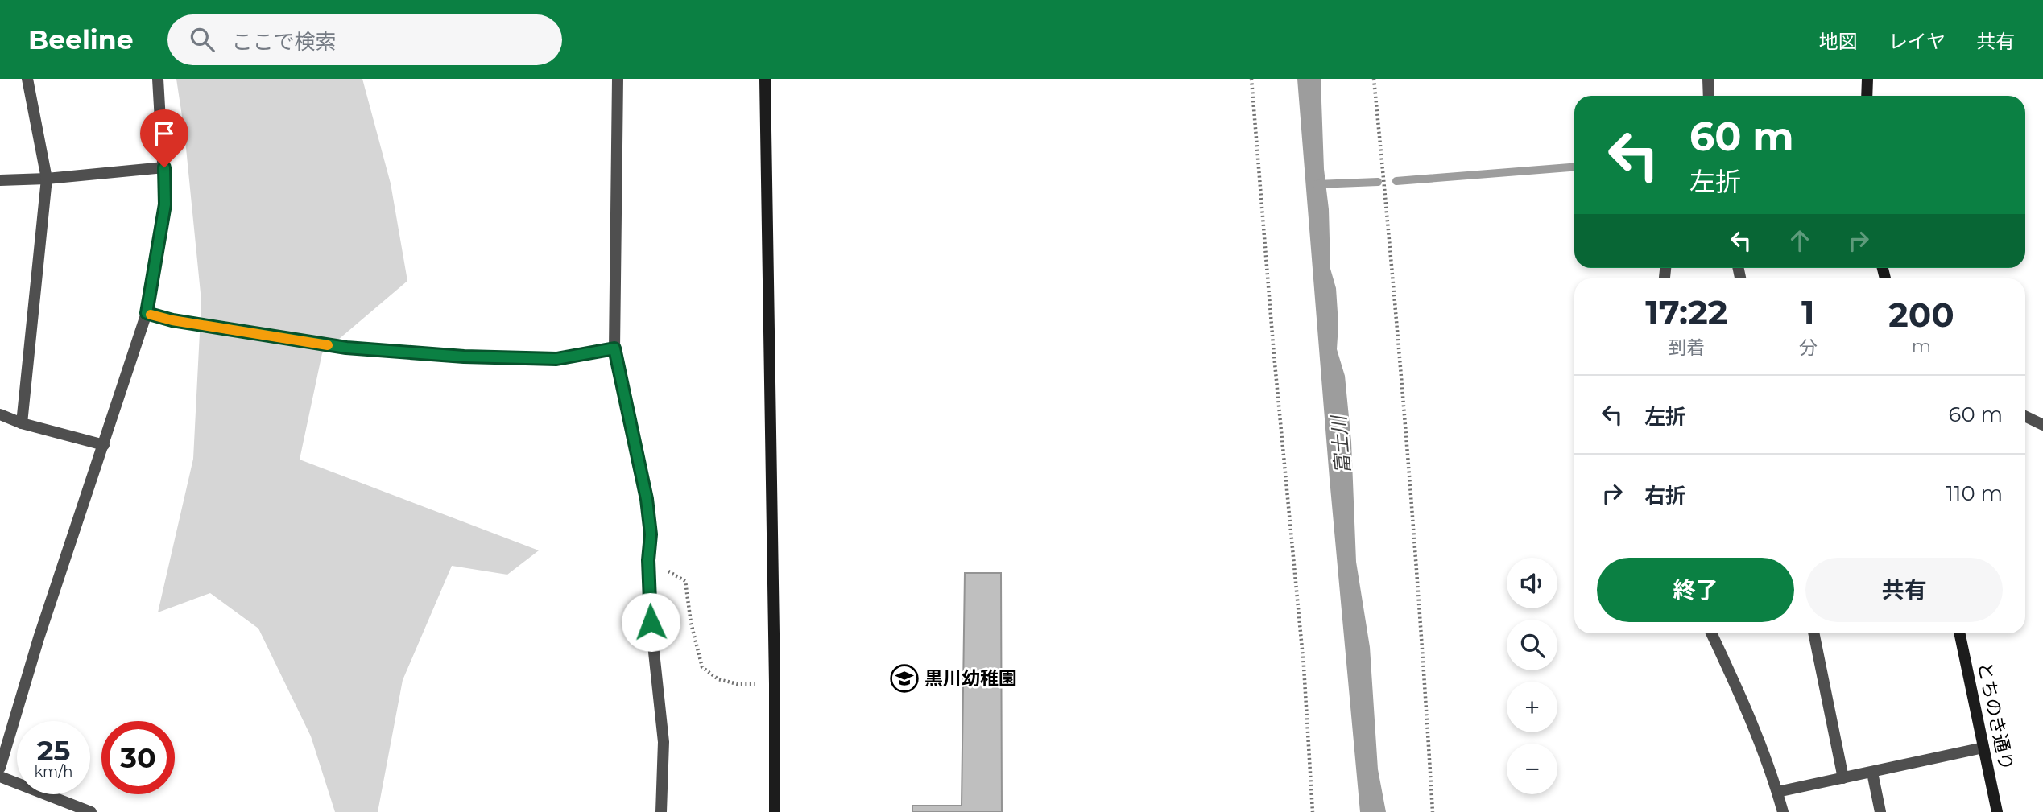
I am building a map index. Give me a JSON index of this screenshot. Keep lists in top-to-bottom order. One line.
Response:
{"streets":{"street":["とちのき通り"]},"water":["富士川"],"places":{"school or university":["黒川幼稚園"]},"page":{"header":"Beeline","search":"ここで検索","nav":["地図","レイヤ","共有"],"turn":["60 m","左折"],"eta":["17:22","到着","1","分","200","m"],"list":[{"name":"左折","value":"60 m"},{"name":"右折","value":"110 m"}],"buttons":["終了","共有"],"map_buttons":["+","−"],"speed":"25 km/h","limit":"30"}}
